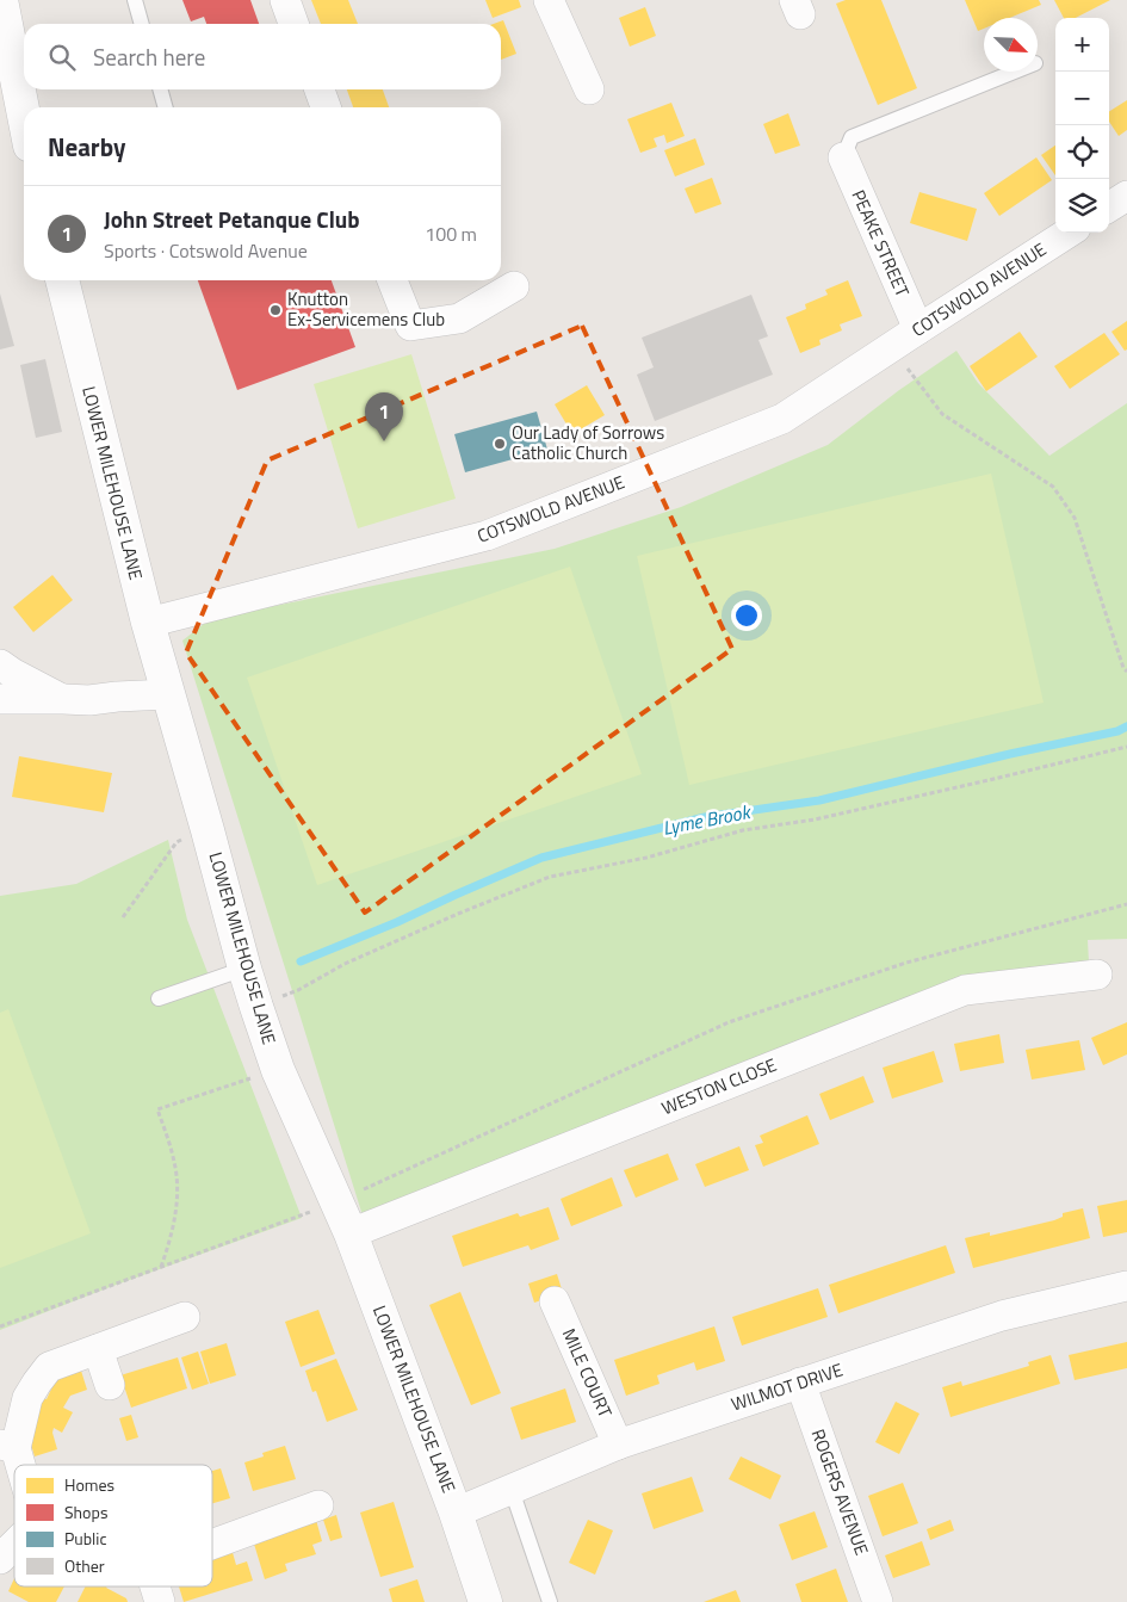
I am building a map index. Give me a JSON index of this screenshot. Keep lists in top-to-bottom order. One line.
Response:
{"streets":{"main road":["LOWER MILEHOUSE LANE"],"street":["PEAKE STREET","COTSWOLD AVENUE","WESTON CLOSE","MILE COURT","WILMOT DRIVE","ROGERS AVENUE"]},"crossings":[["PEAKE STREET","COTSWOLD AVENUE"],["COTSWOLD AVENUE","LOWER MILEHOUSE LANE"],["LOWER MILEHOUSE LANE","WESTON CLOSE"],["LOWER MILEHOUSE LANE","WILMOT DRIVE"],["MILE COURT","WILMOT DRIVE"],["WILMOT DRIVE","ROGERS AVENUE"]],"water":["Lyme Brook"],"places":["Knutton Ex-Servicemens Club","Our Lady of Sorrows Catholic Church"],"legend":["Homes","Shops","Public","Other"],"north":"bottom right","page":{"map_buttons":["+","−"],"search":"Search here","heading":"Nearby","list":[{"mark":"1","name":"John Street Petanque Club","note":"Sports · Cotswold Avenue","value":"100 m"}],"pins":"1"}}
